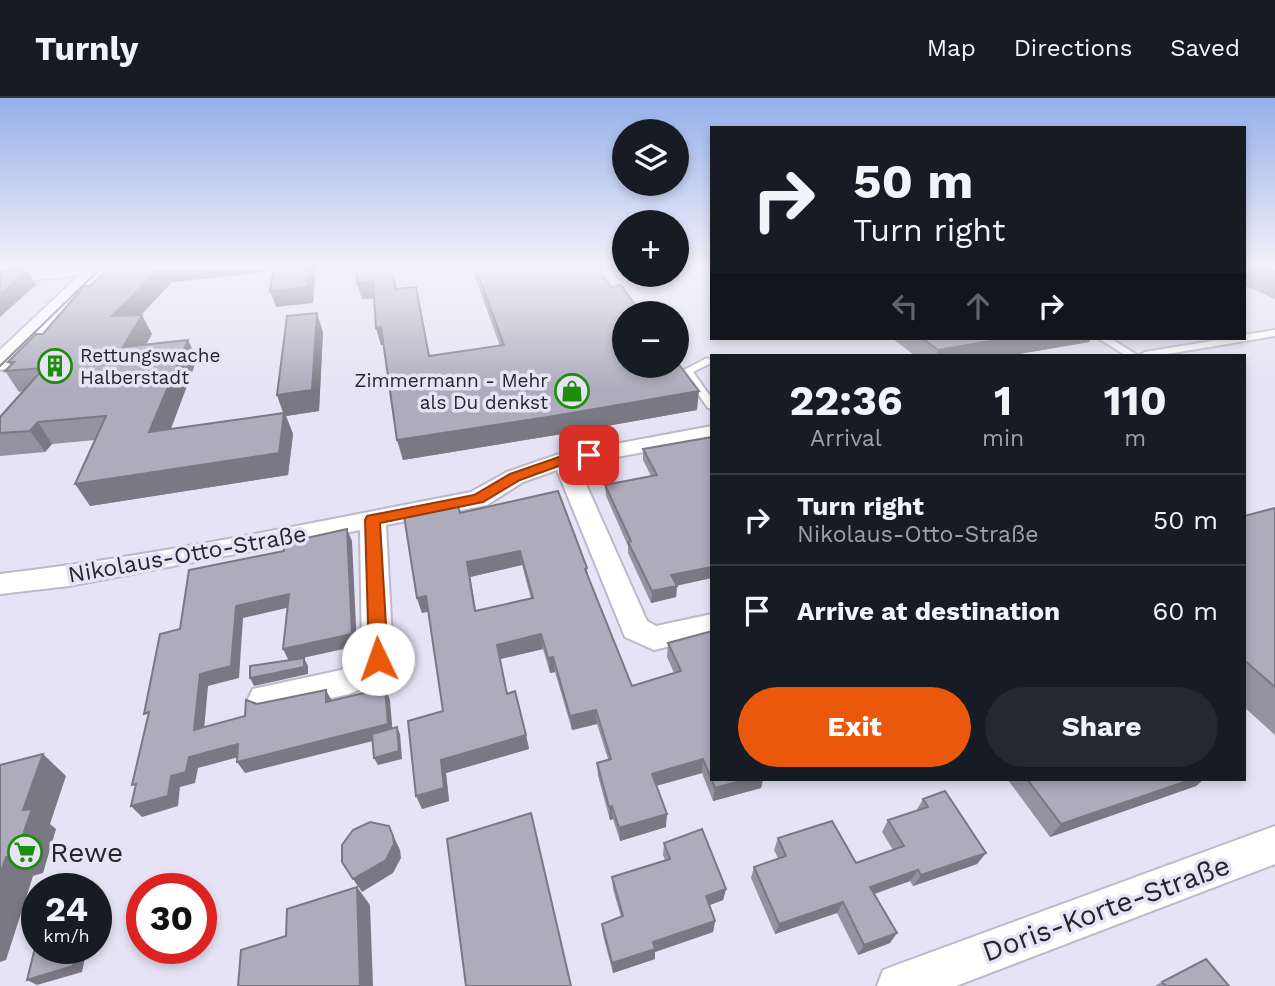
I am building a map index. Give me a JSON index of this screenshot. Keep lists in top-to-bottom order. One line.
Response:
{"streets":{"street":["Nikolaus-Otto-Straße","Doris-Korte-Straße"]},"places":{"building":["Rettungswache Halberstadt"],"shop":["Zimmermann - Mehr als Du denkst"],"supermarket":["Rewe"]},"page":{"header":"Turnly","nav":["Map","Directions","Saved"],"map_buttons":["+","−"],"turn":["50 m","Turn right"],"eta":["22:36","Arrival","1","min","110","m"],"list":[{"name":"Turn right","note":"Nikolaus-Otto-Straße","value":"50 m"},{"name":"Arrive at destination","value":"60 m"}],"buttons":["Exit","Share"],"speed":"24 km/h","limit":"30"}}
